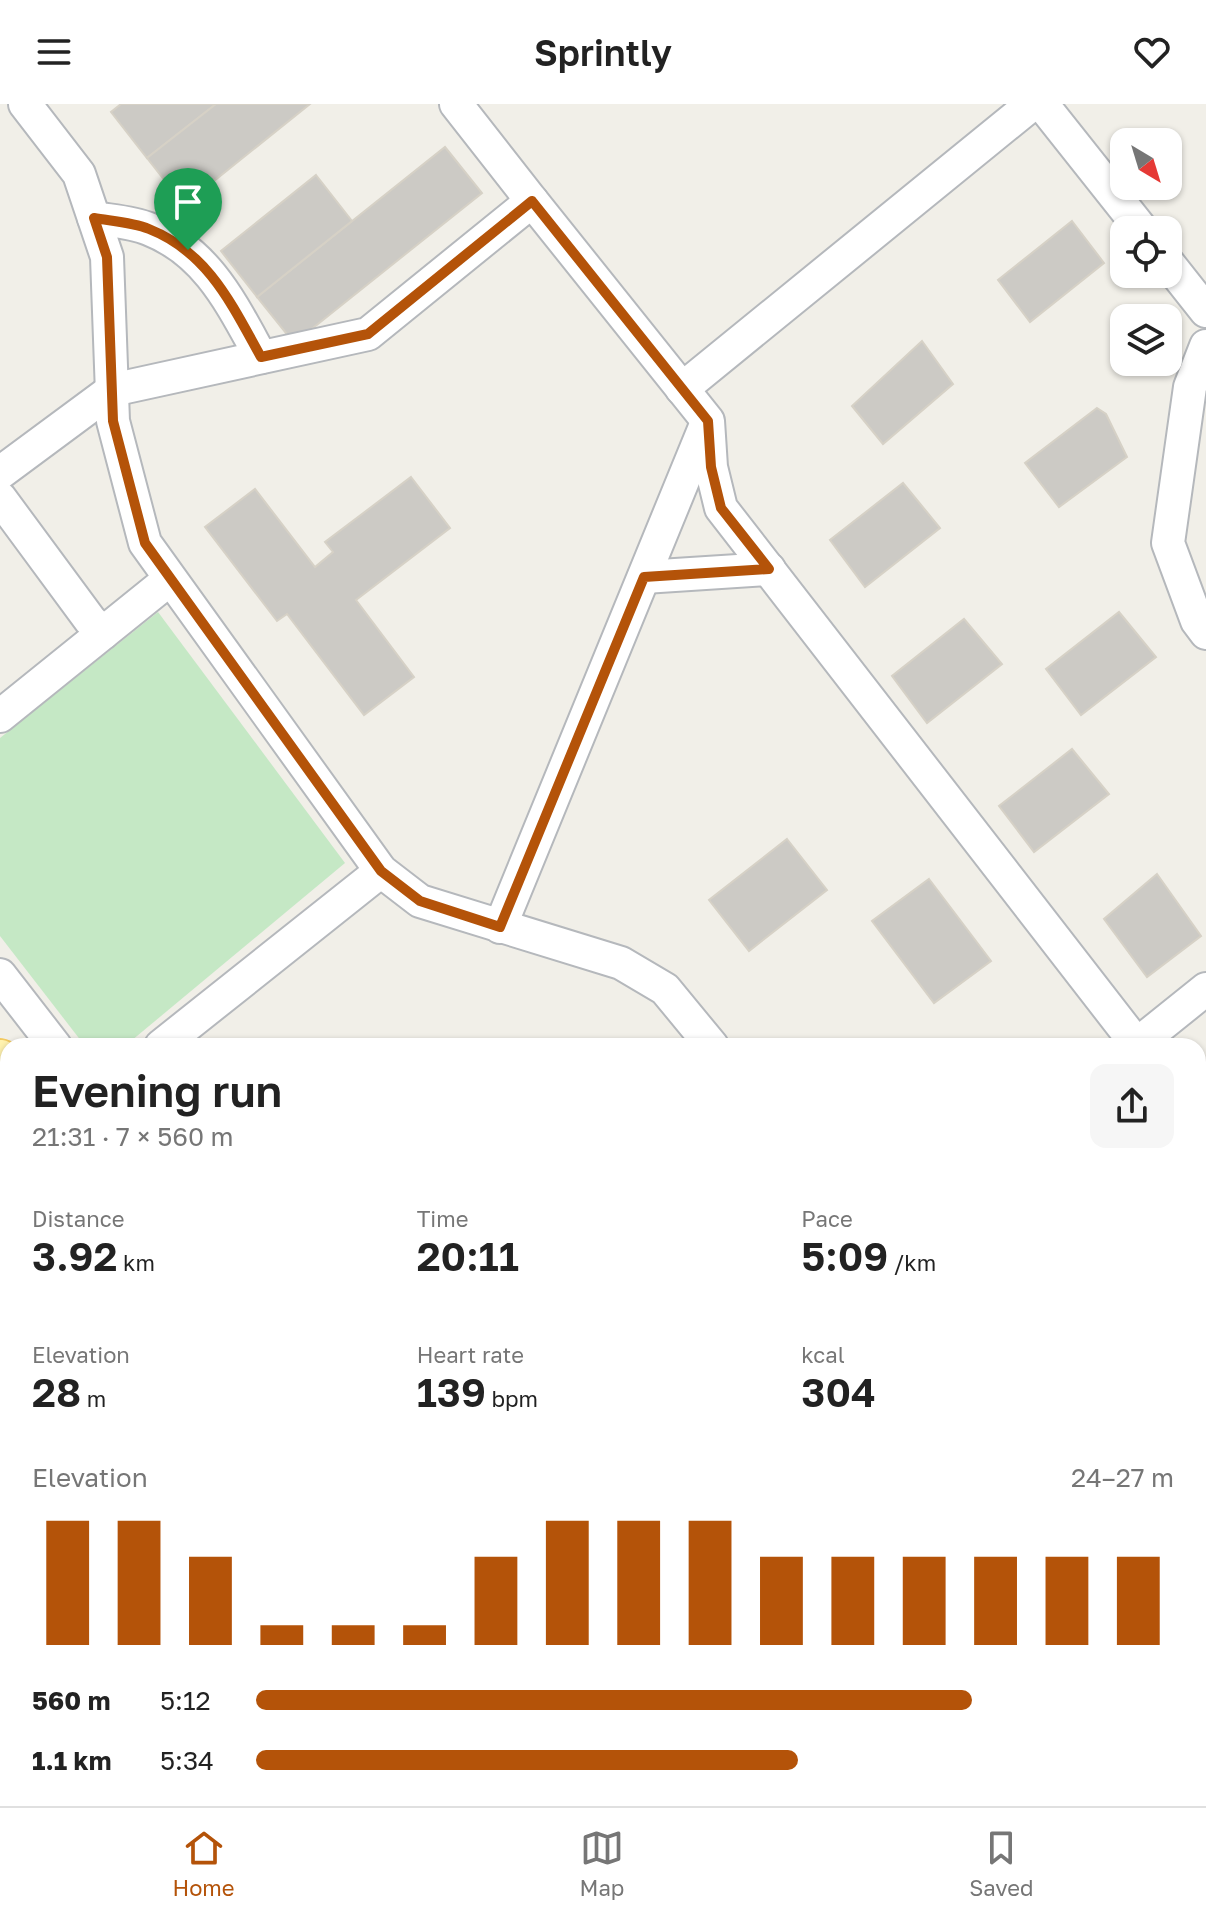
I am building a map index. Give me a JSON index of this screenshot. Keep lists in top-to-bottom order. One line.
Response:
{"north":"bottom right","page":{"header":"Sprintly","heading":["Evening run","21:31 · 7 × 560 m"],"stats":[["Distance","3.92 km"],["Time","20:11"],["Pace","5:09 /km"],["Elevation","28 m"],["Heart rate","139 bpm"],["kcal","304"]],"chart":["Elevation","24–27 m"],"list":[{"name":"560 m","note":"5:12"},{"name":"1.1 km","note":"5:34"}],"tabs":["Home","Map","Saved"]}}
